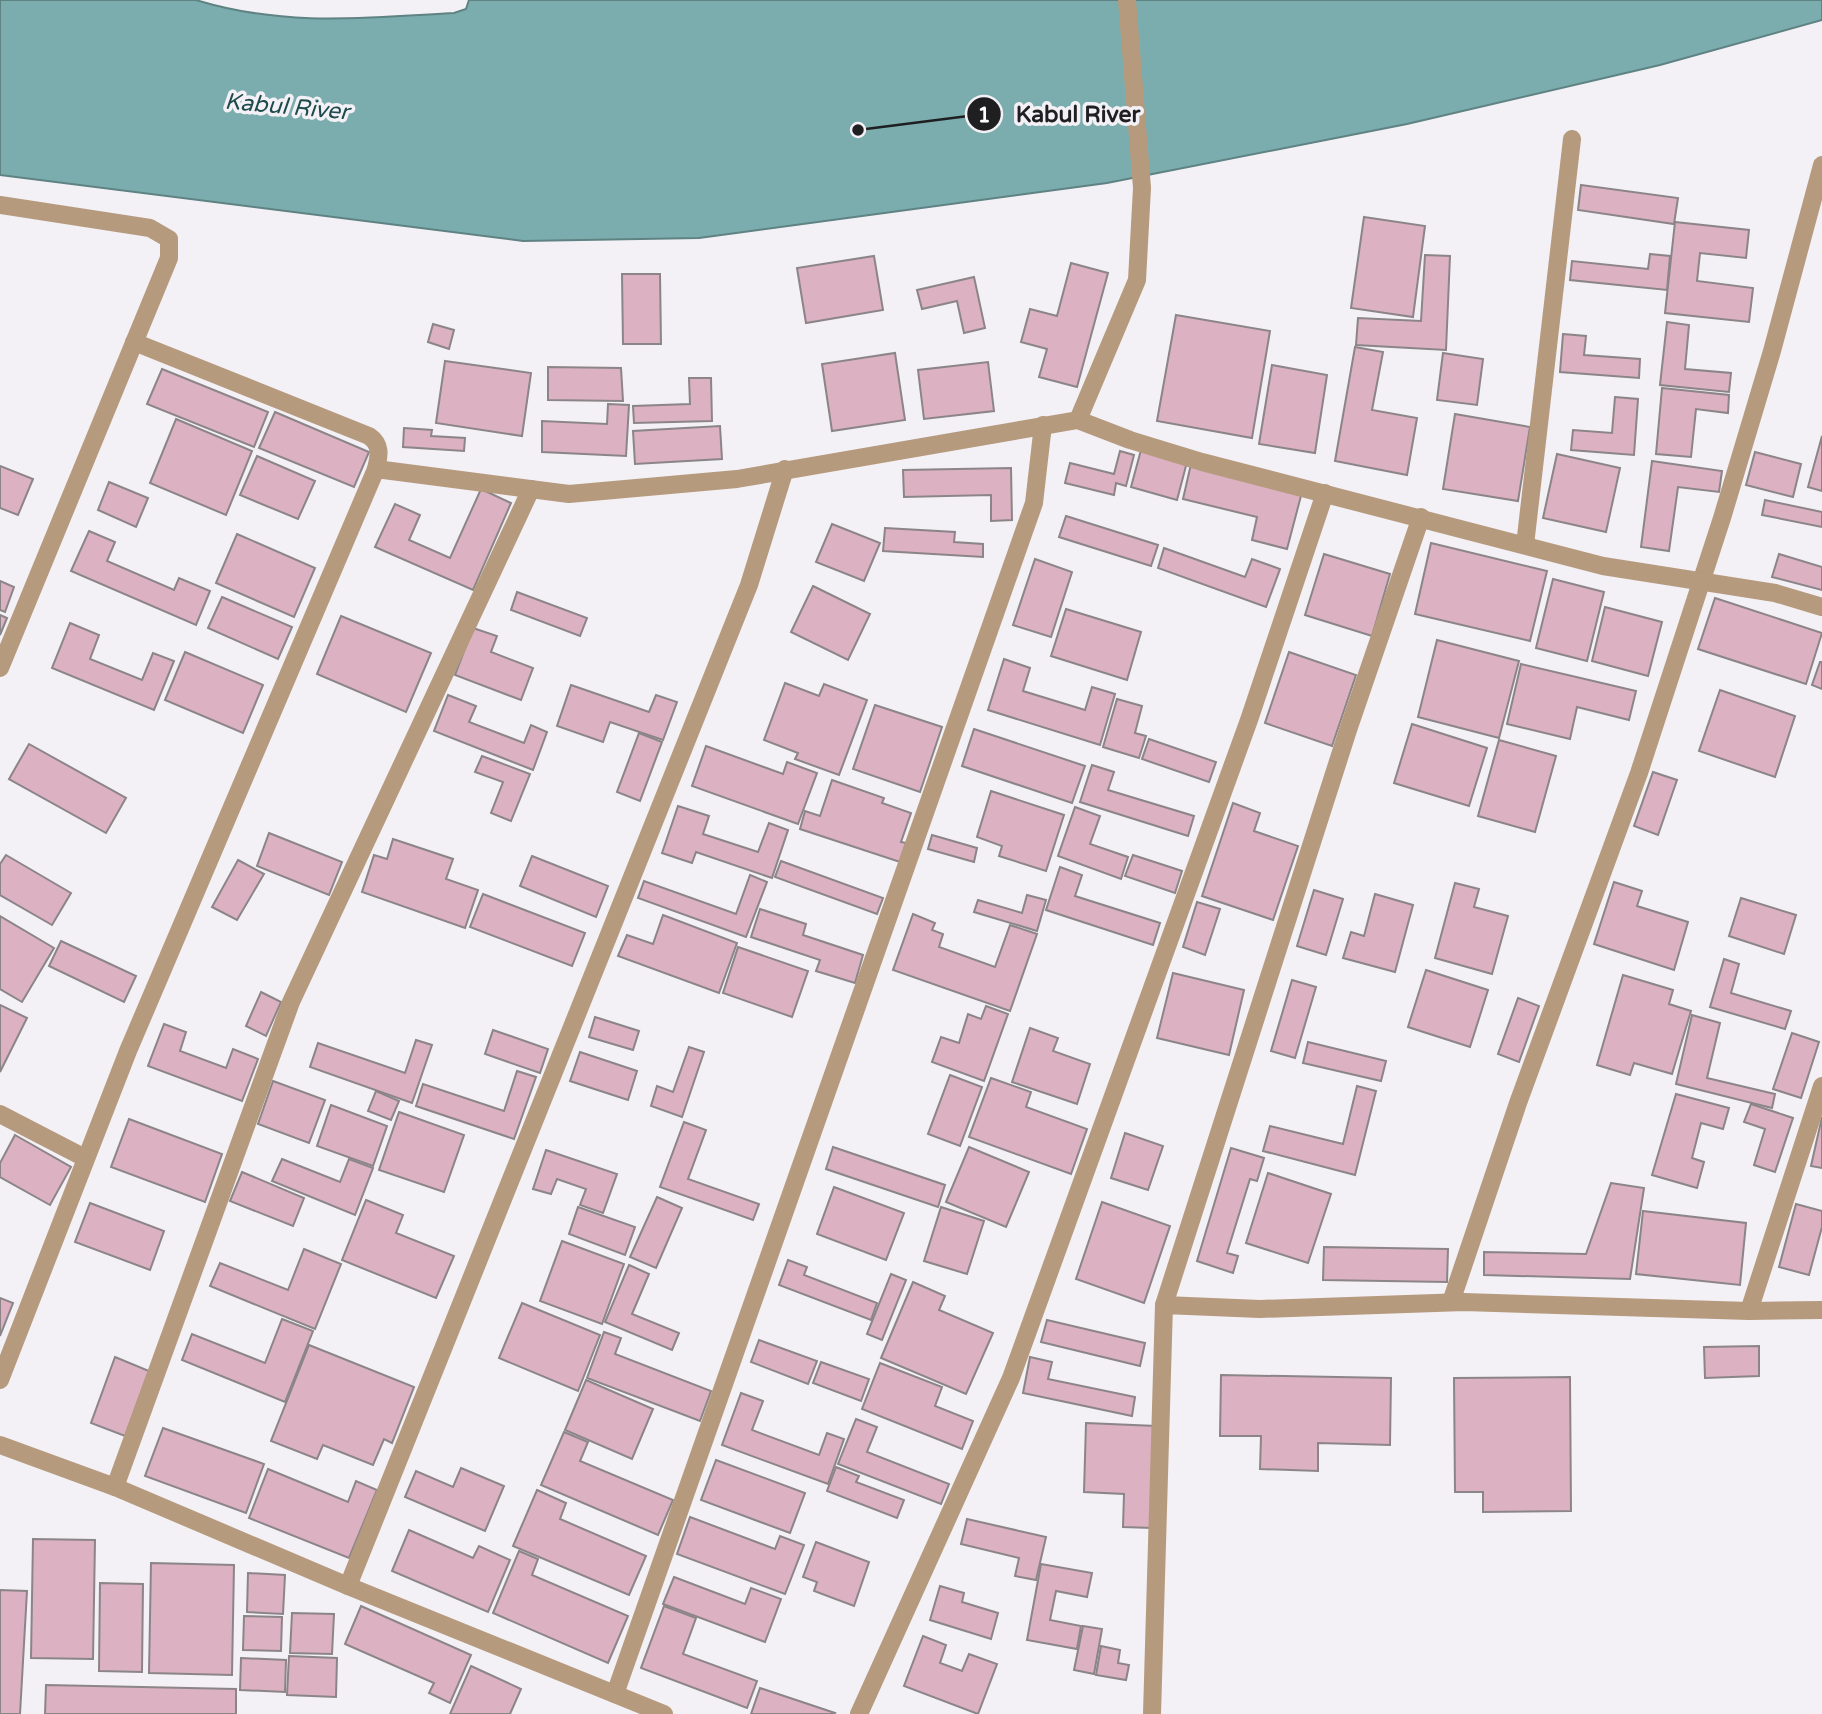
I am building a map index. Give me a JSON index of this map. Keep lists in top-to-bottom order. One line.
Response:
{"water":["Kabul River"],"places":["Kabul River"]}
